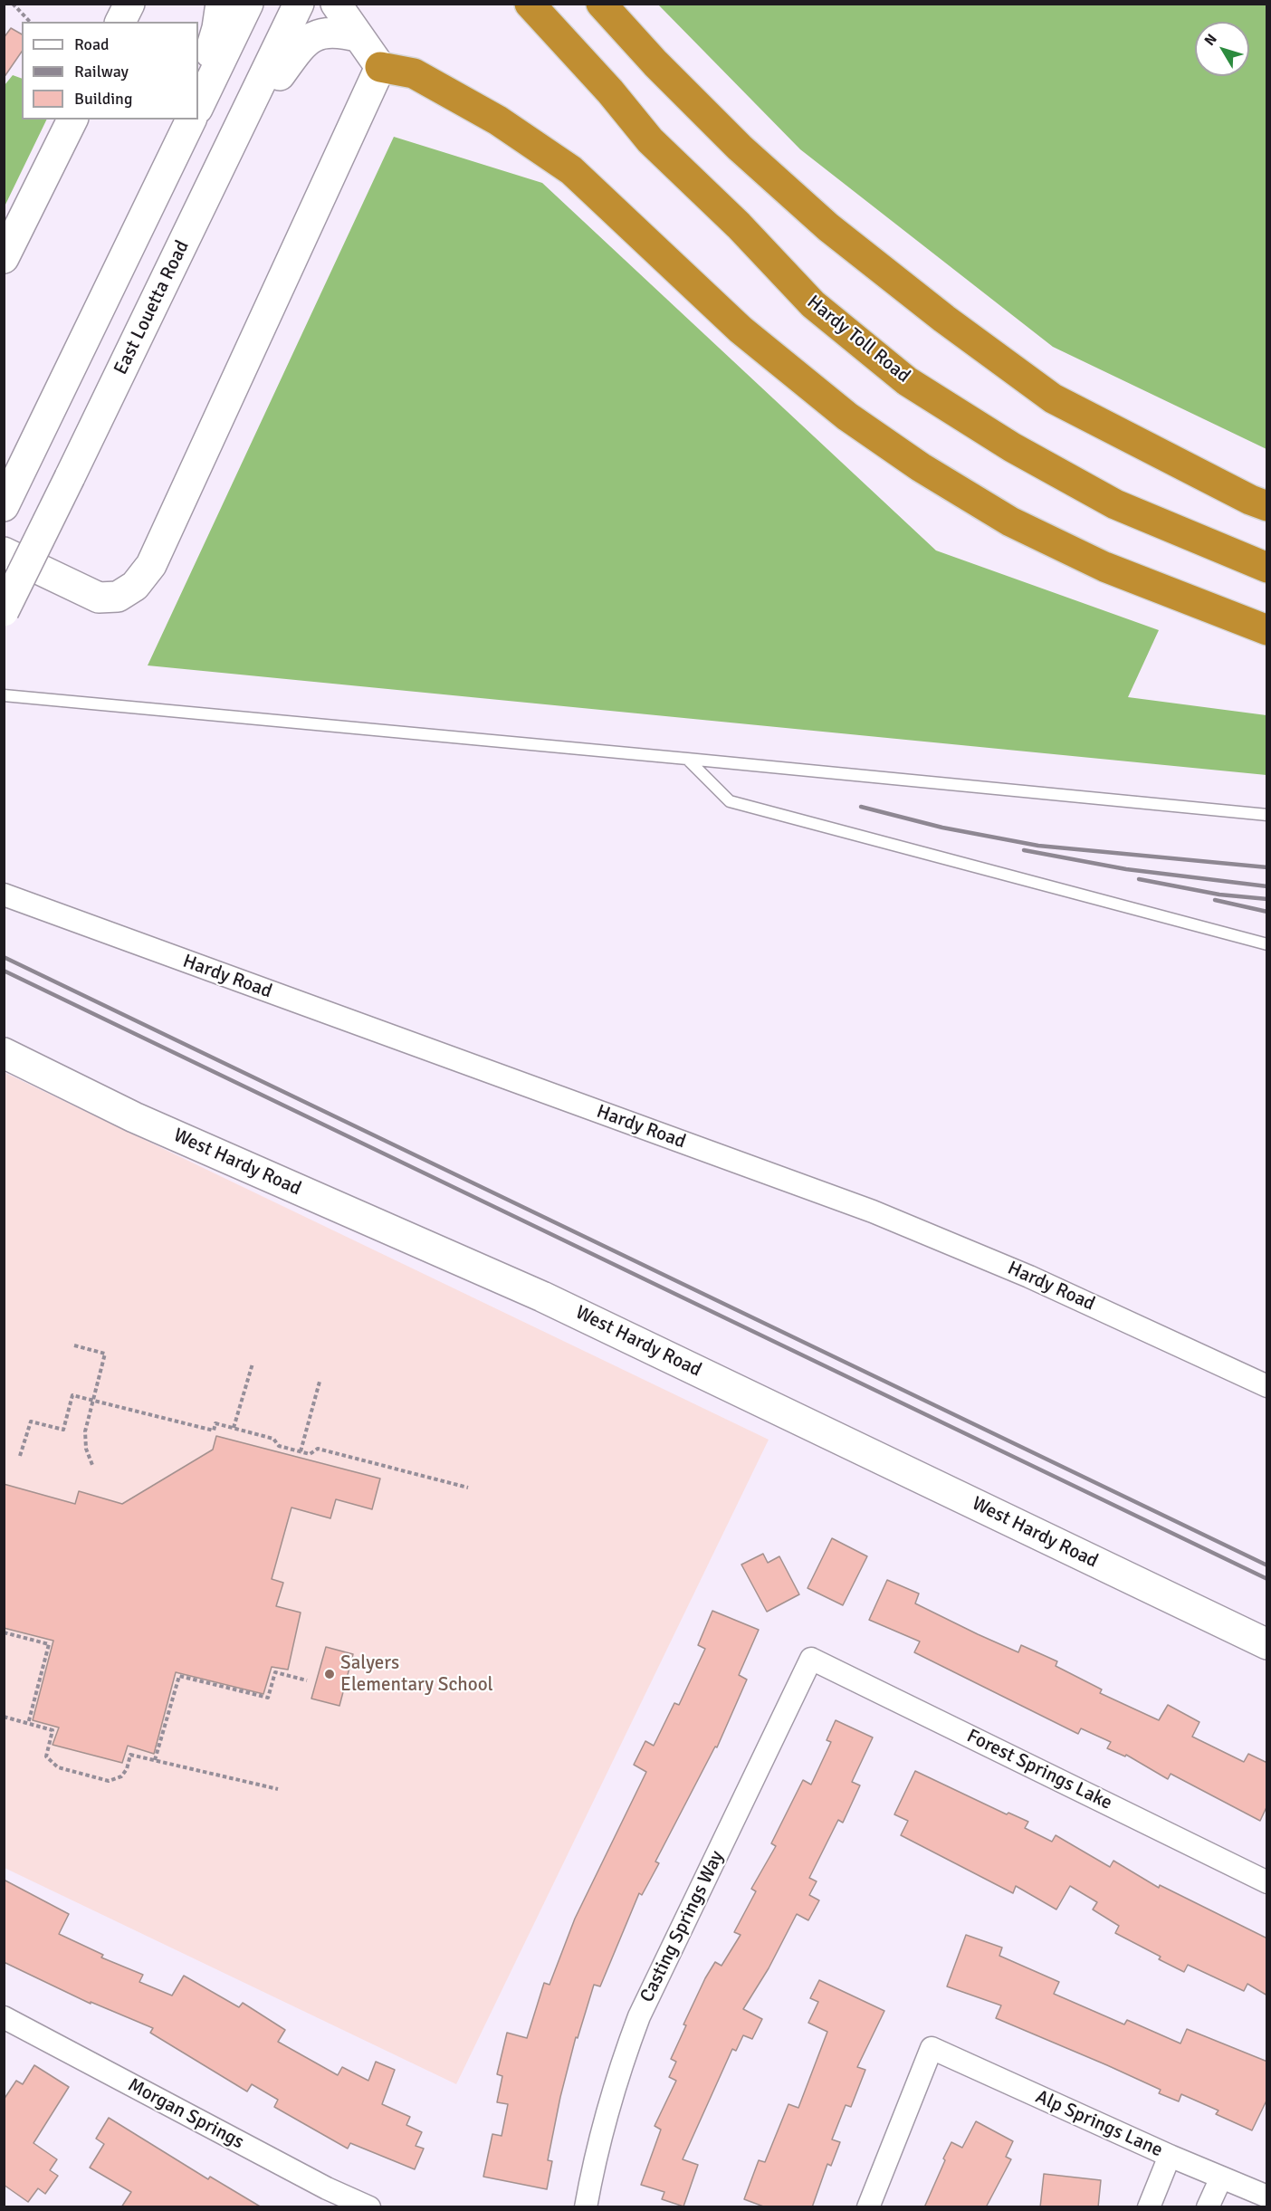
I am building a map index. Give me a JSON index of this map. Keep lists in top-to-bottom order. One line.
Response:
{"streets":{"highway":["Hardy Toll Road"],"main road":["East Louetta Road","West Hardy Road"],"street":["Hardy Road","Forest Springs Lake","Casting Springs Way","Morgan Springs","Alp Springs Lane"]},"crossings":[["Forest Springs Lake","Casting Springs Way"]],"places":["Salyers Elementary School"],"legend":["Road","Railway","Building"],"north":"top left"}
